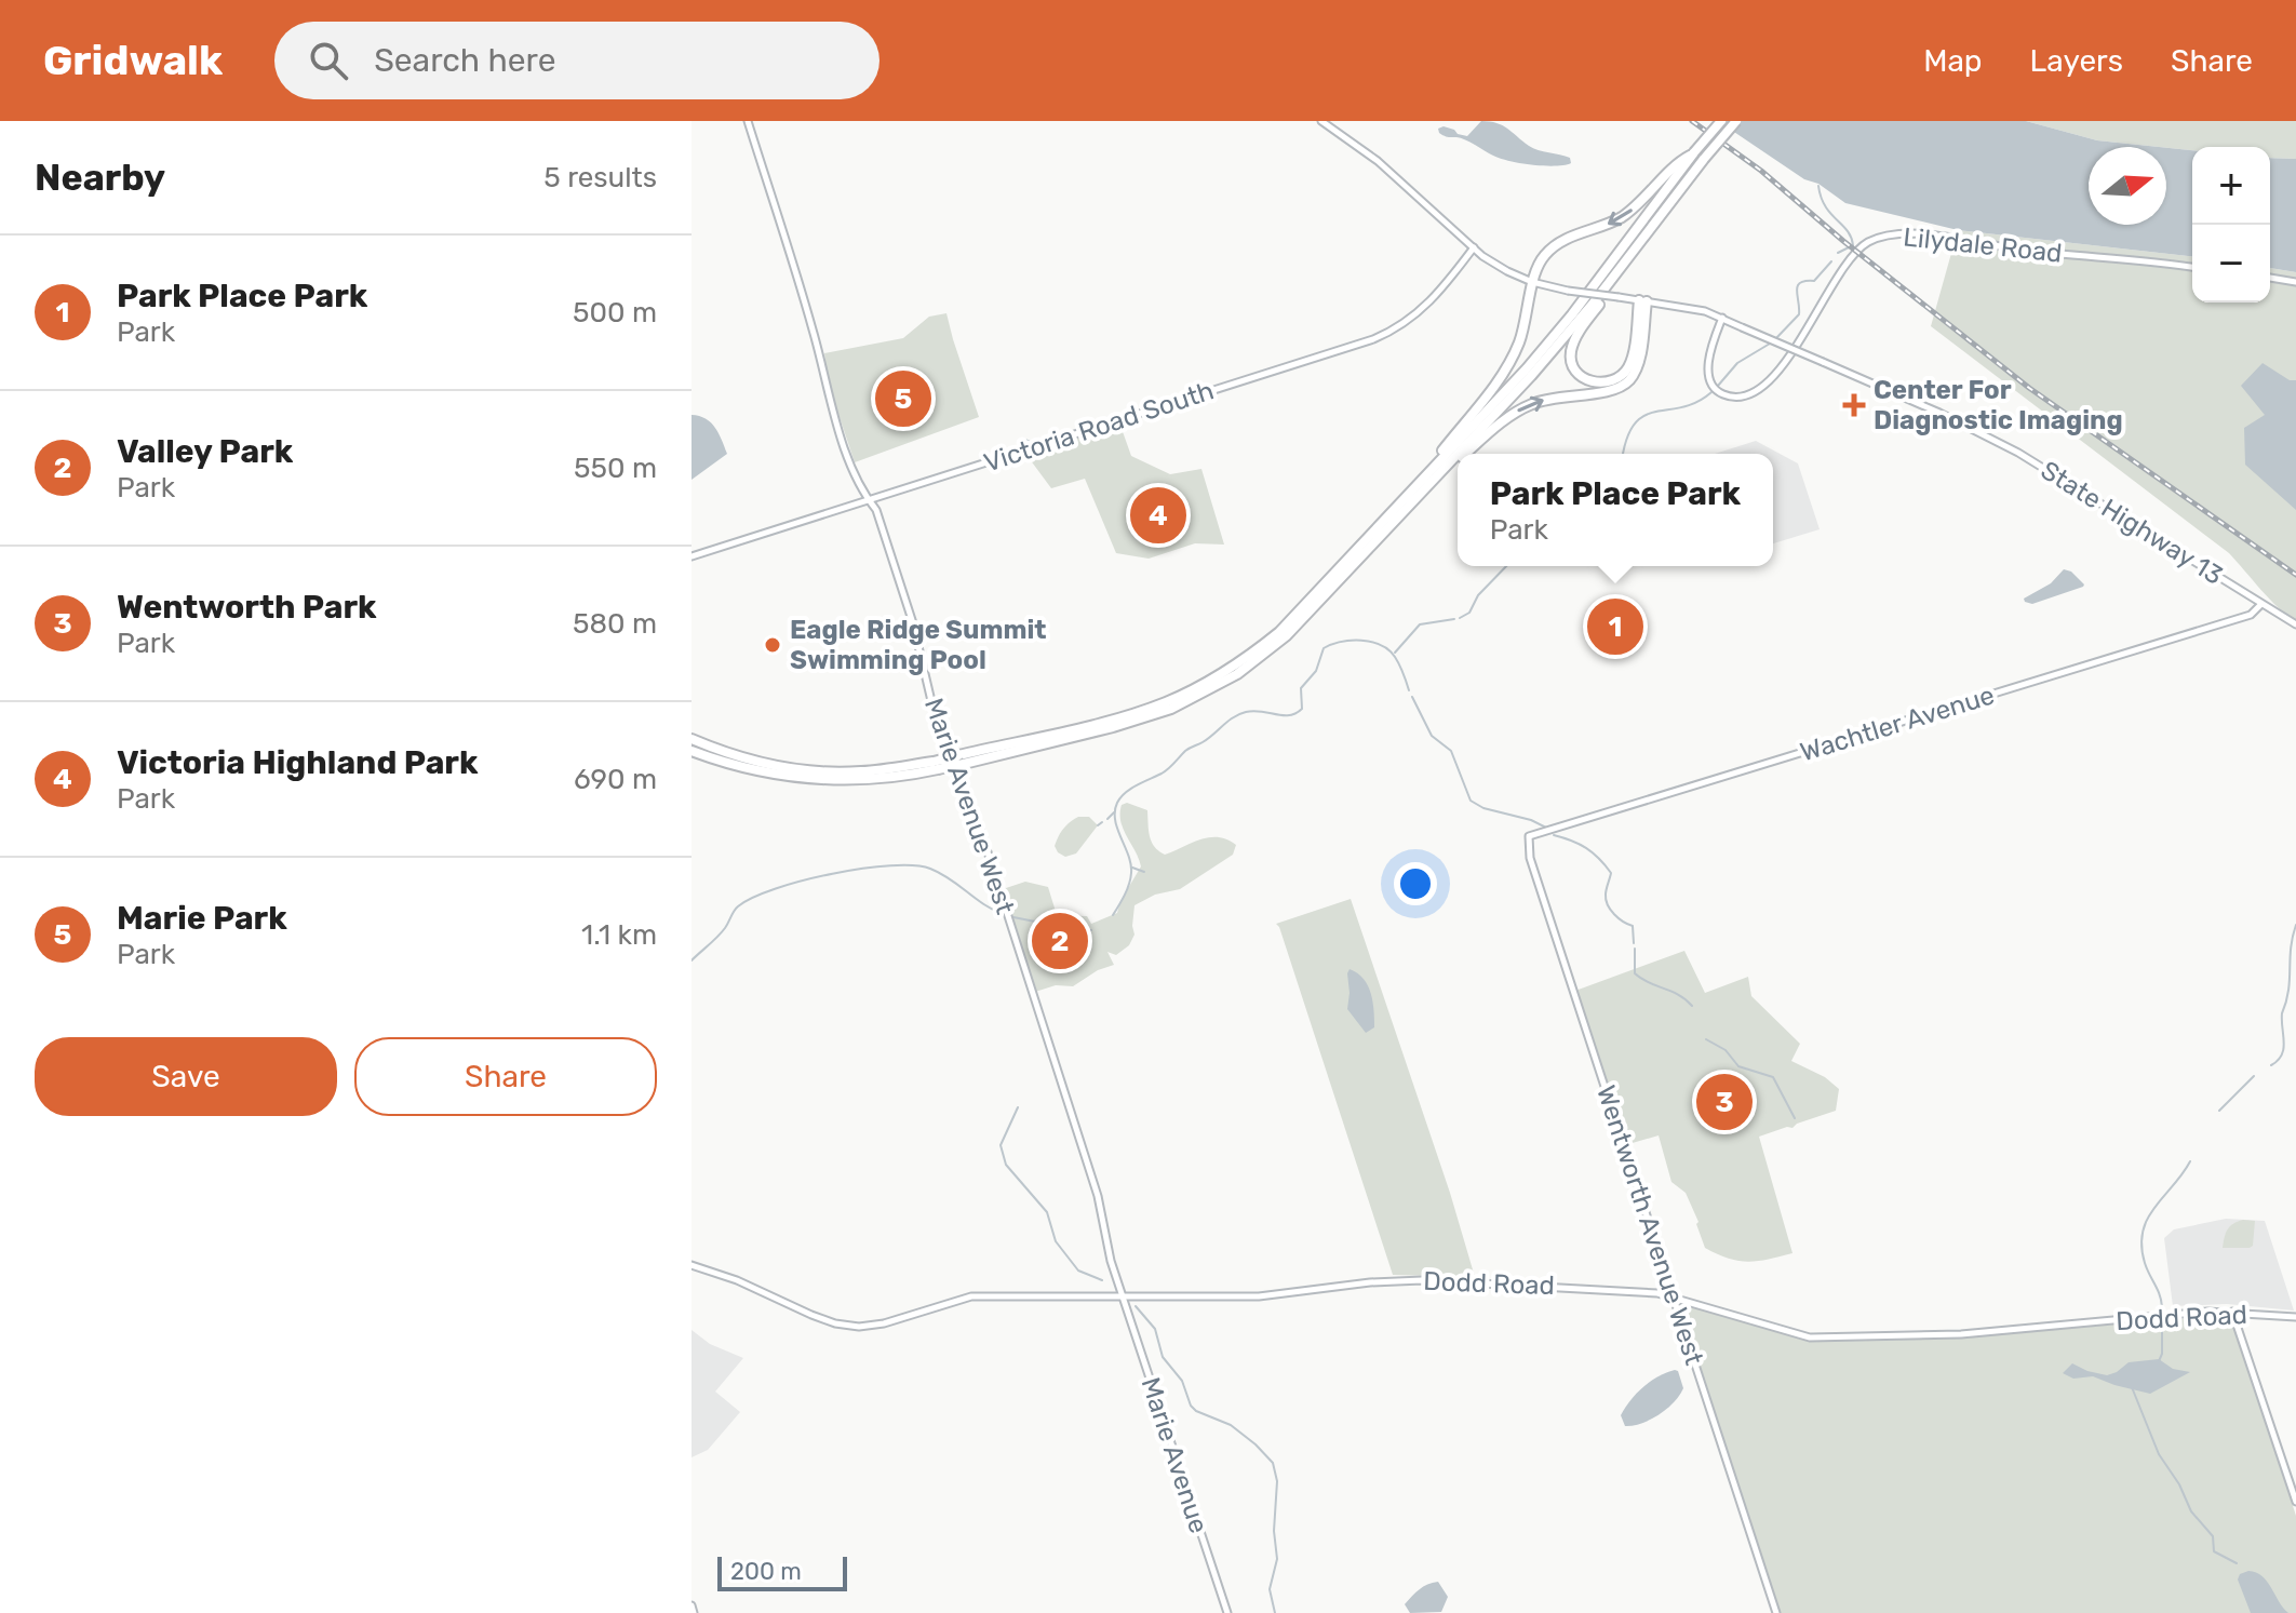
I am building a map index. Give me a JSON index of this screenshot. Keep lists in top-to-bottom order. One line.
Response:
{"streets":{"street":["Lilydale Road","Victoria Road South","State Highway 13","Wachtler Avenue","Marie Avenue West","Wentworth Avenue West","Dodd Road","Marie Avenue"]},"crossings":[["Lilydale Road","State Highway 13"],["Victoria Road South","State Highway 13"],["Victoria Road South","Marie Avenue West"],["State Highway 13","Wachtler Avenue"],["Wachtler Avenue","Wentworth Avenue West"],["Marie Avenue West","Dodd Road"],["Marie Avenue West","Marie Avenue"],["Wentworth Avenue West","Dodd Road"],["Dodd Road","Marie Avenue"]],"places":{"health":["Center For Diagnostic Imaging"],"other":["Eagle Ridge Summit Swimming Pool"]},"scale_bar":"200 m","north":"right","page":{"header":"Gridwalk","search":"Search here","nav":["Map","Layers","Share"],"heading":["Nearby","5 results"],"map_buttons":["+","−"],"list":[{"mark":"1","name":"Park Place Park","note":"Park","value":"500 m"},{"mark":"2","name":"Valley Park","note":"Park","value":"550 m"},{"mark":"3","name":"Wentworth Park","note":"Park","value":"580 m"},{"mark":"4","name":"Victoria Highland Park","note":"Park","value":"690 m"},{"mark":"5","name":"Marie Park","note":"Park","value":"1.1 km"}],"pins":["5","4","1","2","3"],"popup":["Park Place Park","Park"],"buttons":["Save","Share"],"scale":"200 m"}}
